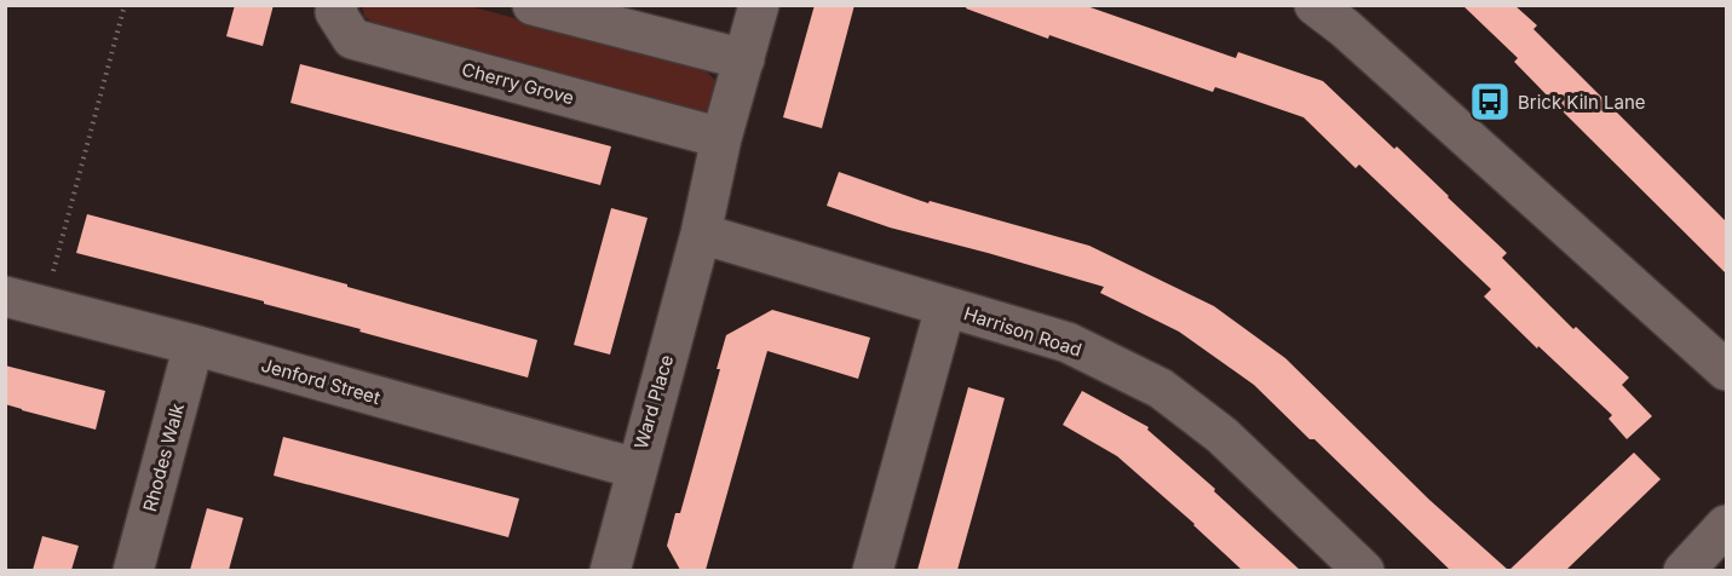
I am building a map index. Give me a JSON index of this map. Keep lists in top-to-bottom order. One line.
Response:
{"streets":{"street":["Cherry Grove","Harrison Road","Jenford Street","Ward Place","Rhodes Walk"]},"crossings":[["Harrison Road","Ward Place"],["Jenford Street","Ward Place"],["Jenford Street","Rhodes Walk"]],"places":{"bus stop":["Brick Kiln Lane"]}}
